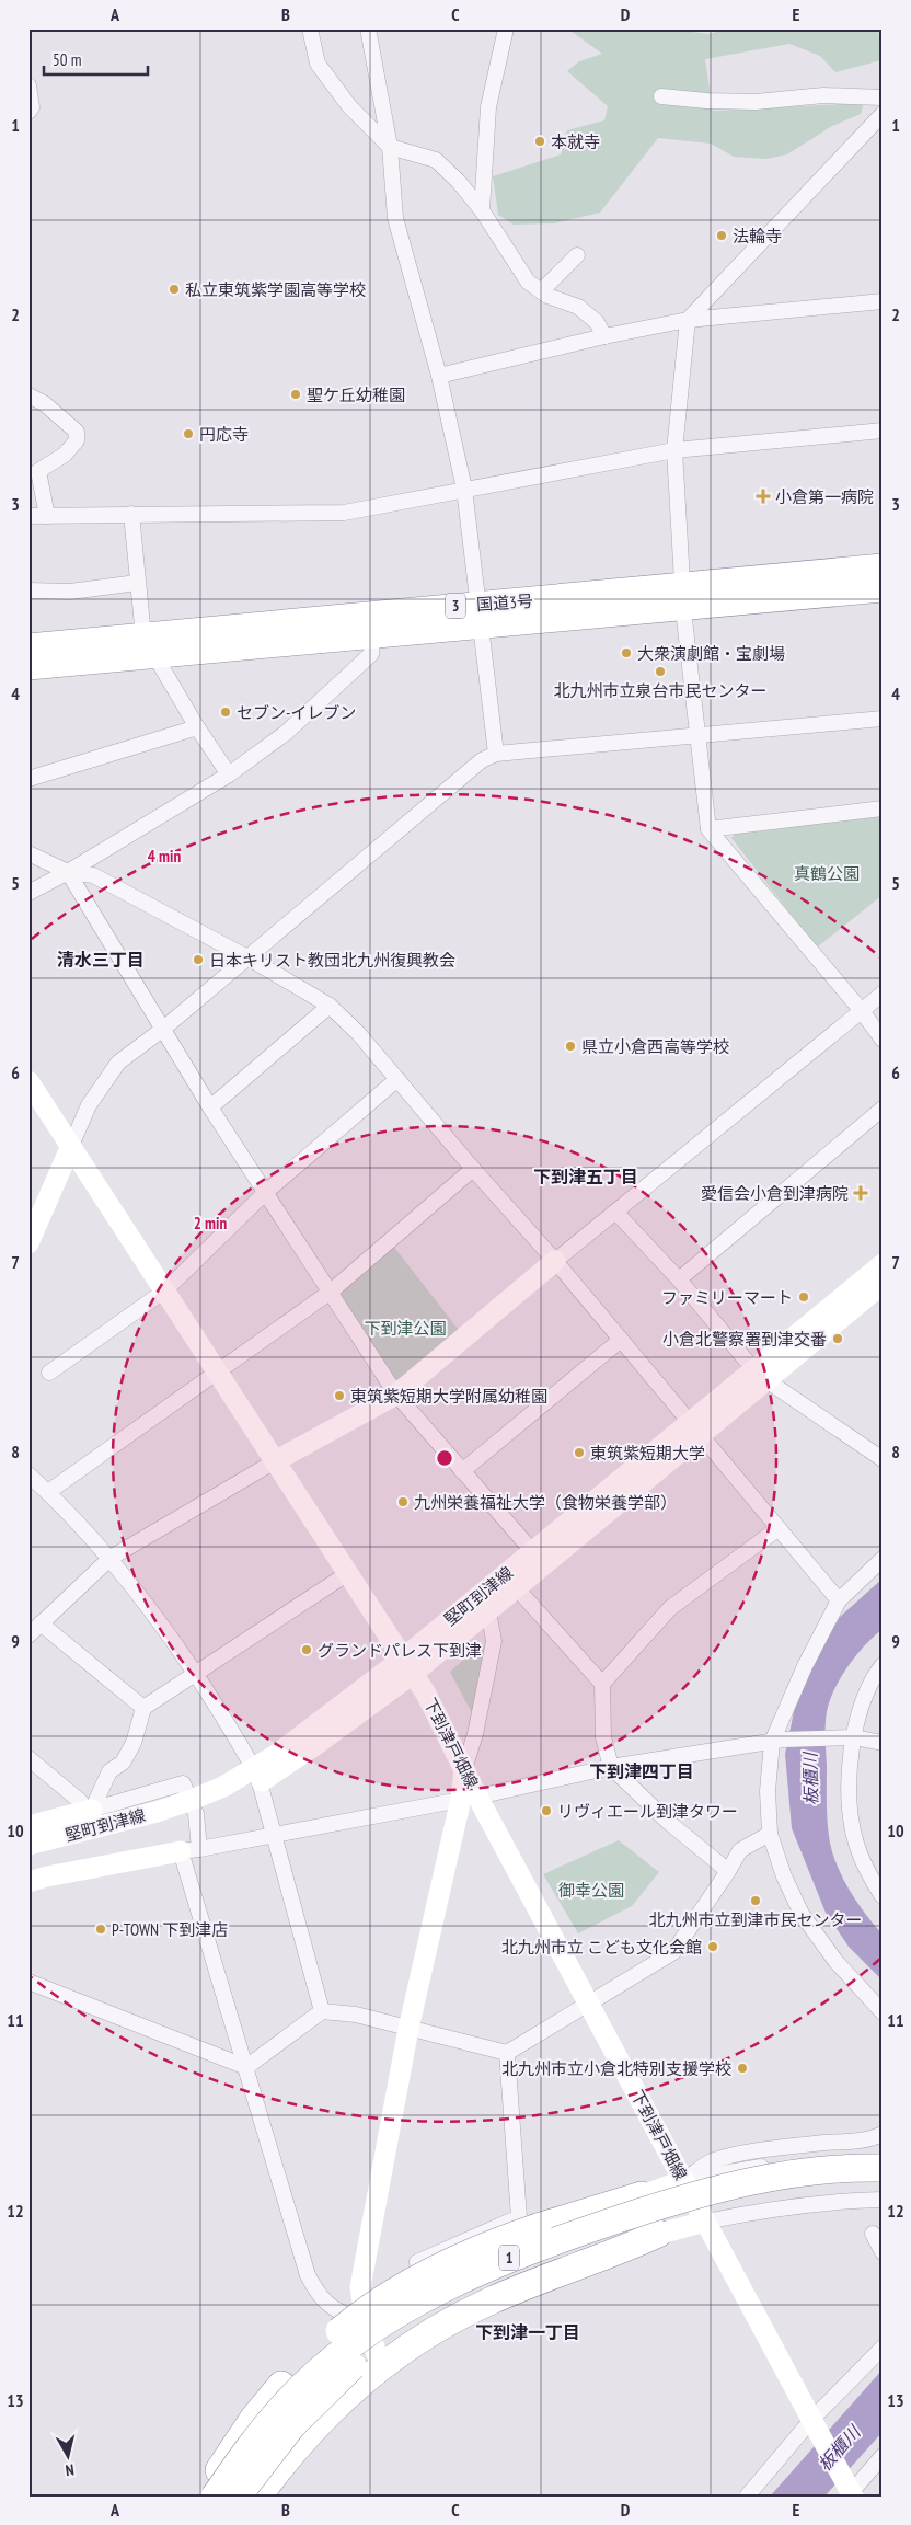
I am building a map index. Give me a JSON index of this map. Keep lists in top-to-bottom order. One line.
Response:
{"streets":{"highway":["国道3号","3","1"],"street":["堅町到津線","下到津戸畑線"]},"crossings":[["堅町到津線","下到津戸畑線"]],"districts":["清水三丁目","下到津五丁目","下到津四丁目","下到津一丁目"],"water":["板櫃川"],"parks":["真鶴公園","下到津公園","御幸公園"],"places":{"other":["本就寺","法輪寺","私立東筑紫学園高等学校","聖ケ丘幼稚園","円応寺","大衆演劇館・宝劇場","北九州市立泉台市民センター","セブン-イレブン","日本キリスト教団北九州復興教会","県立小倉西高等学校","ファミリーマート","小倉北警察署到津交番","東筑紫短期大学附属幼稚園","東筑紫短期大学","九州栄養福祉大学（食物栄養学部）","グランドパレス下到津","リヴィエール到津タワー","北九州市立到津市民センター","P-TOWN 下到津店","北九州市立 こども文化会館","北九州市立小倉北特別支援学校"],"health":["小倉第一病院","愛信会小倉到津病院"]},"scale_bar":"50 m","north":"bottom","grid":{"columns":["A","B","C","D","E"],"rows":["1","2","3","4","5","6","7","8","9","10","11","12","13"]},"rings":["4 min","2 min"]}
